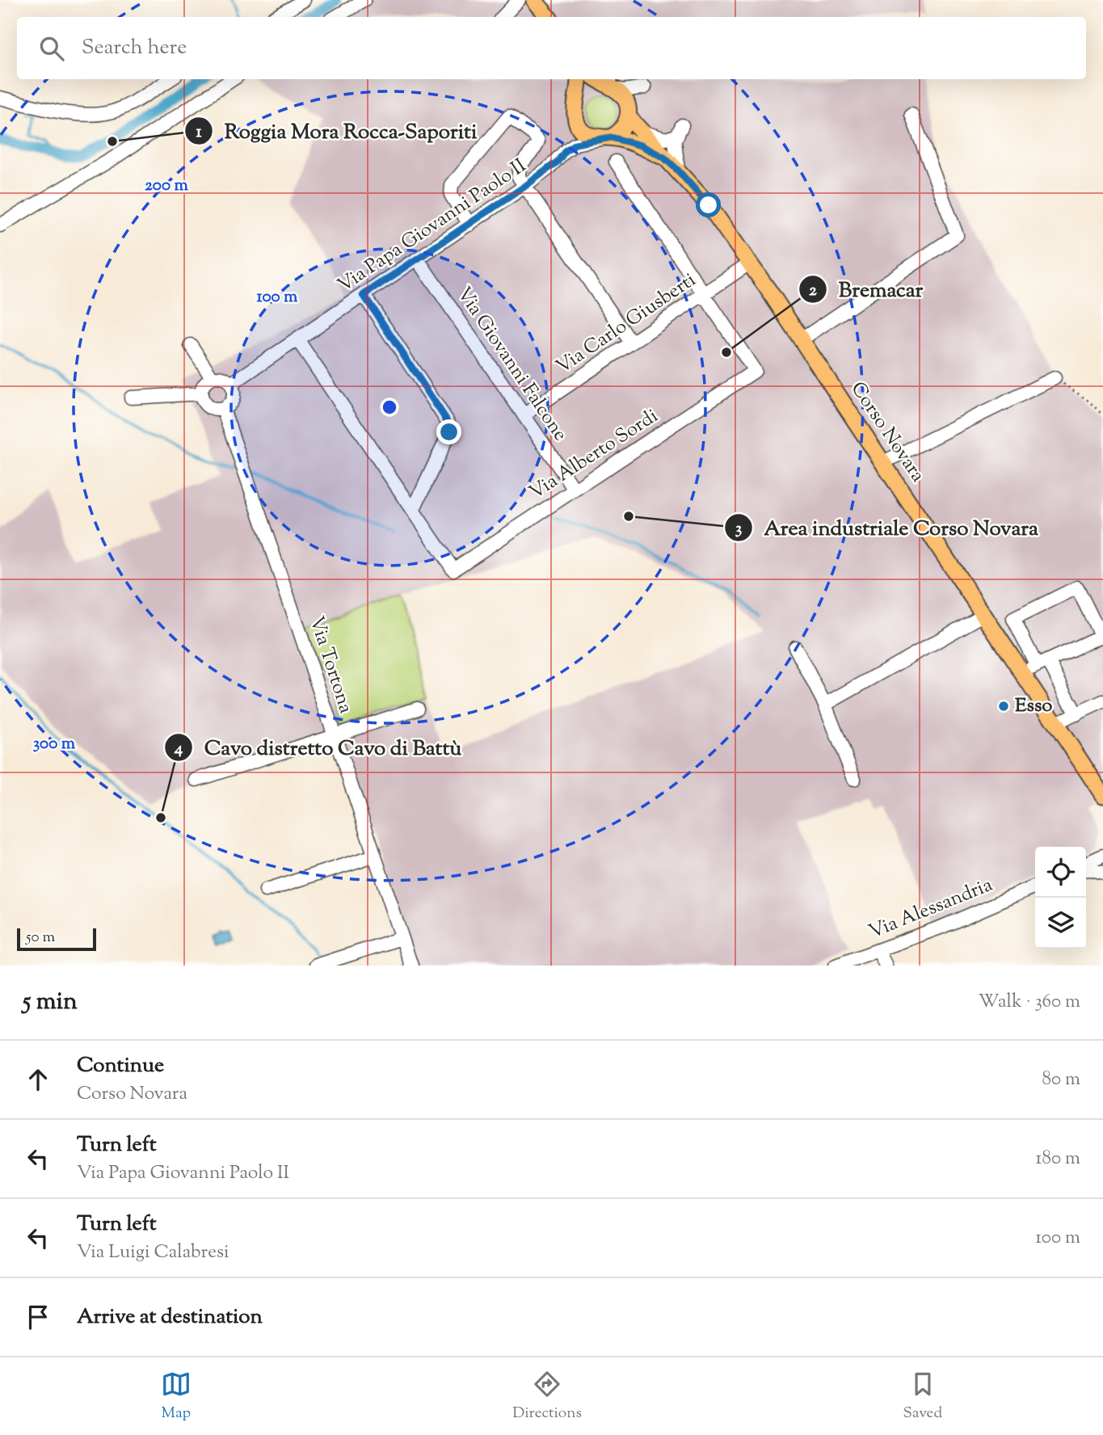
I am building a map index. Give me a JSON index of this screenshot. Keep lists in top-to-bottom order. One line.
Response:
{"streets":{"main road":["Corso Novara"],"street":["Via Papa Giovanni Paolo II","Via Carlo Giusberti","Via Giovanni Falcone","Via Alberto Sordi","Via Tortona","Via Alessandria"]},"crossings":[["Via Papa Giovanni Paolo II","Via Giovanni Falcone"],["Via Papa Giovanni Paolo II","Corso Novara"],["Via Papa Giovanni Paolo II","Via Tortona"],["Via Carlo Giusberti","Via Giovanni Falcone"],["Via Carlo Giusberti","Corso Novara"],["Via Carlo Giusberti","Via Alberto Sordi"],["Via Giovanni Falcone","Via Alberto Sordi"]],"places":["Roggia Mora Rocca-Saporiti","Bremacar","Area industriale Corso Novara","Esso","Cavo distretto Cavo di Battù"],"scale_bar":"50 m","page":{"search":"Search here","scale":"50 m","heading":["5 min","Walk · 360 m"],"list":[["Continue","Corso Novara","80 m"],["Turn left","Via Papa Giovanni Paolo II","180 m"],["Turn left","Via Luigi Calabresi","100 m"],"Arrive at destination"],"nav":["Map","Directions","Saved"]},"rings":["200 m","100 m","300 m"]}
